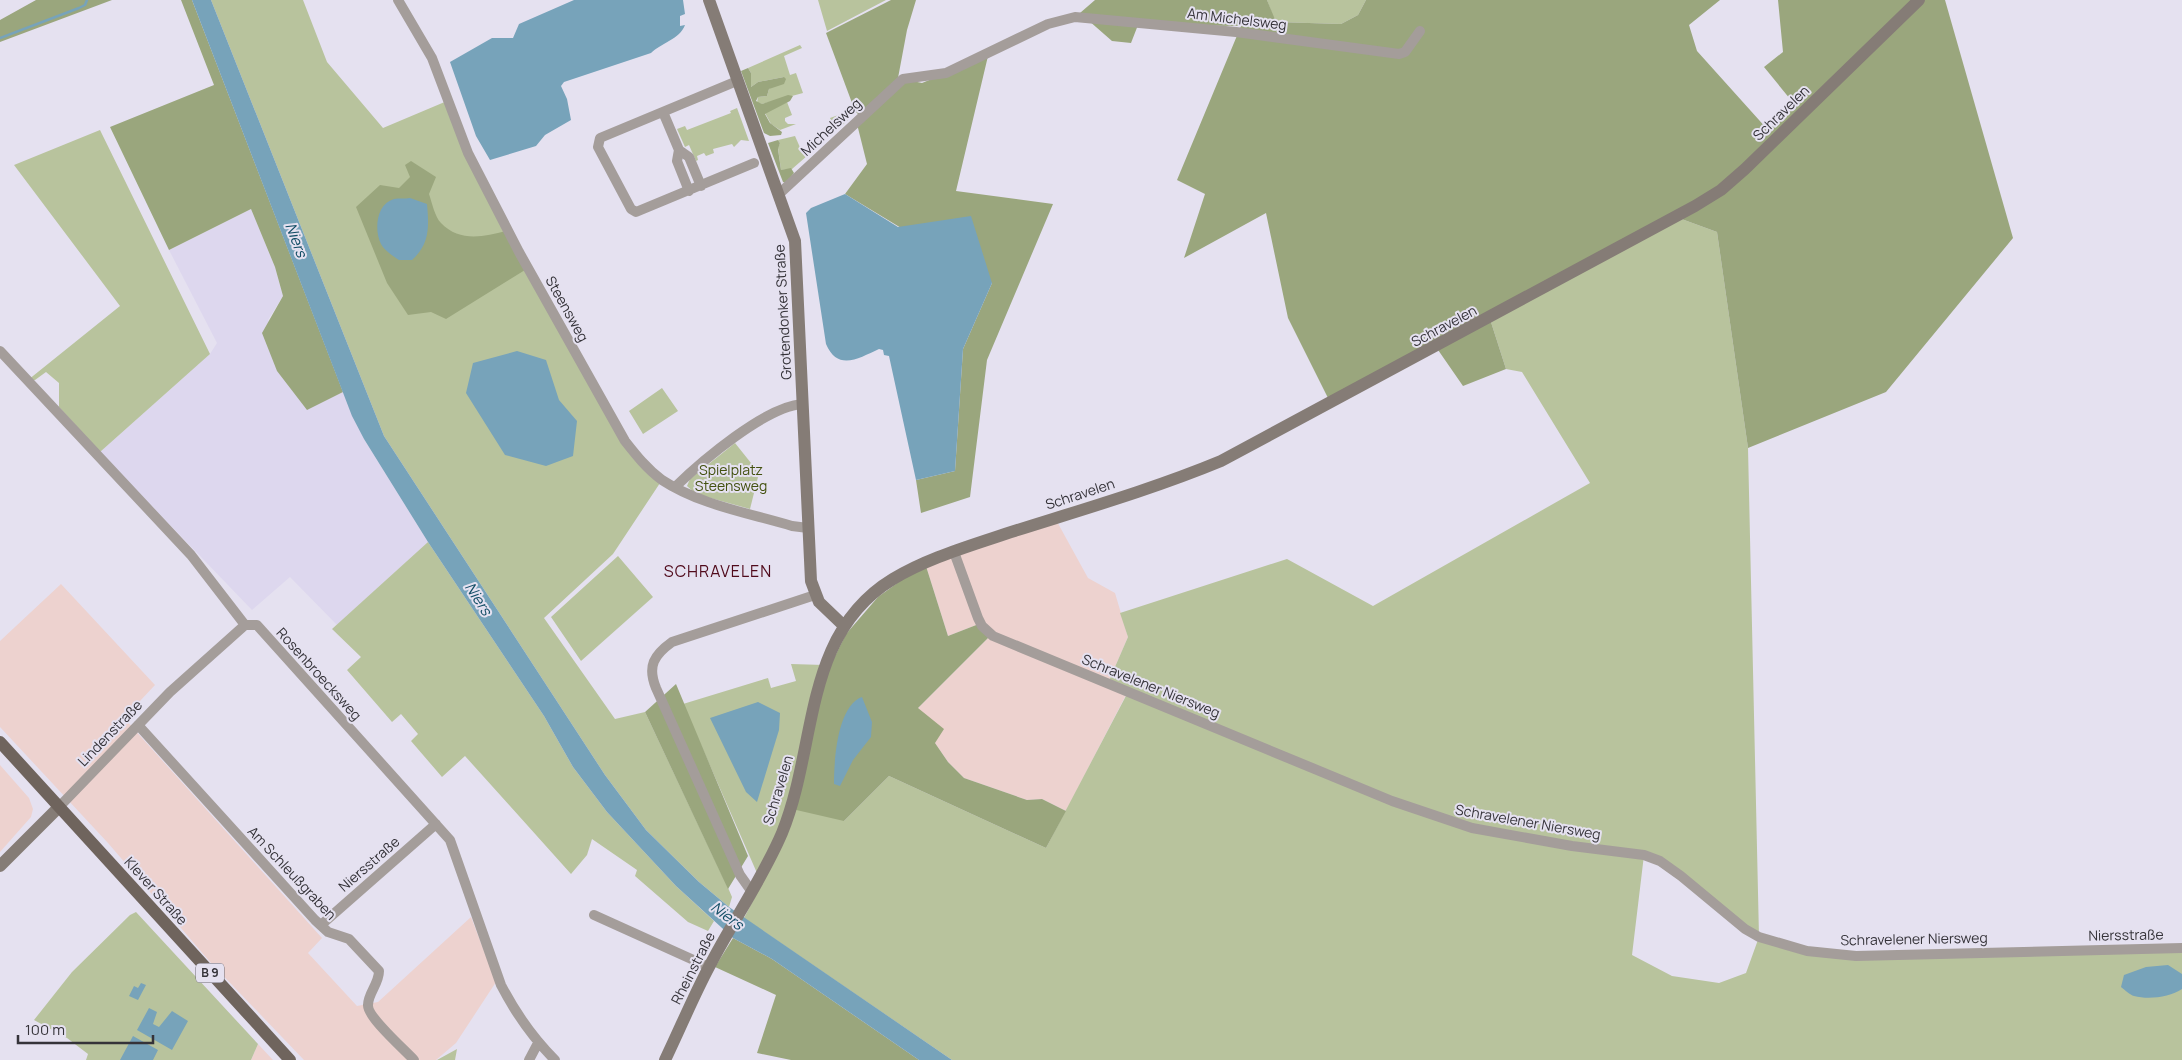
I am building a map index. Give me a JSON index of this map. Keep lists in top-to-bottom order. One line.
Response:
{"streets":{"main road":["Schravelen","Grotendonker Straße","Lindenstraße","Klever Straße","Rheinstraße","B 9"],"street":["Am Michelsweg","Michelsweg","Steensweg","Rosenbroecksweg","Schravelener Niersweg","Niersstraße","Am Schleußgraben"]},"crossings":[["Am Michelsweg","Michelsweg"],["Schravelen","Grotendonker Straße"],["Schravelen","Schravelener Niersweg"],["Schravelen","Rheinstraße"],["Michelsweg","Grotendonker Straße"],["Steensweg","Grotendonker Straße"],["Rosenbroecksweg","Lindenstraße"],["Rosenbroecksweg","Niersstraße"],["Schravelener Niersweg","Niersstraße"],["Lindenstraße","Am Schleußgraben"],["Lindenstraße","Klever Straße"],["Niersstraße","Am Schleußgraben"]],"districts":["SCHRAVELEN"],"water":["Niers"],"parks":["Spielplatz Steensweg"],"scale_bar":"100 m"}
